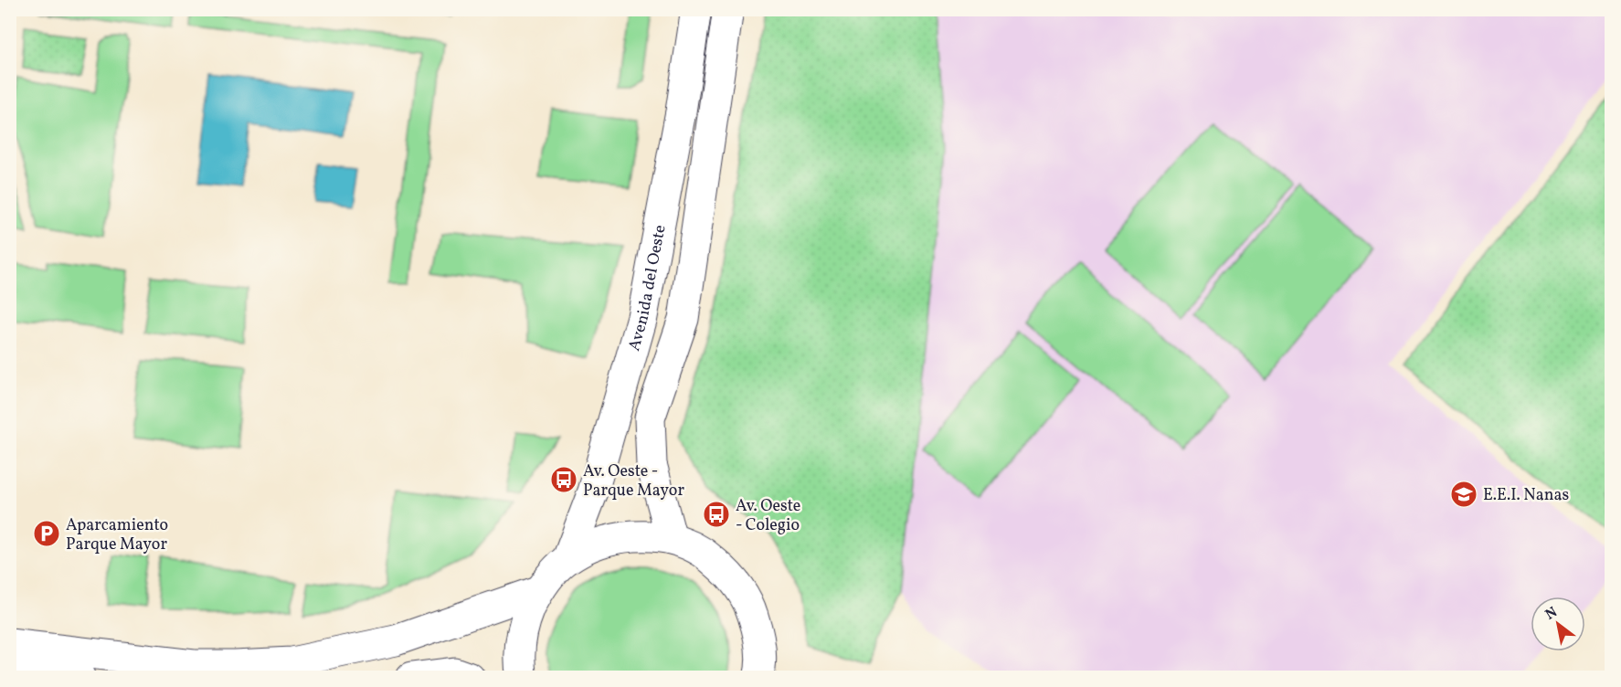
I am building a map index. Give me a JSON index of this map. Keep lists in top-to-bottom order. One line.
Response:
{"streets":{"street":["Avenida del Oeste"]},"places":{"bus stop":["Av. Oeste - Parque Mayor","Av. Oeste - Colegio"],"school or university":["E.E.I. Nanas"],"parking":["Aparcamiento Parque Mayor"]},"north":"top left"}
